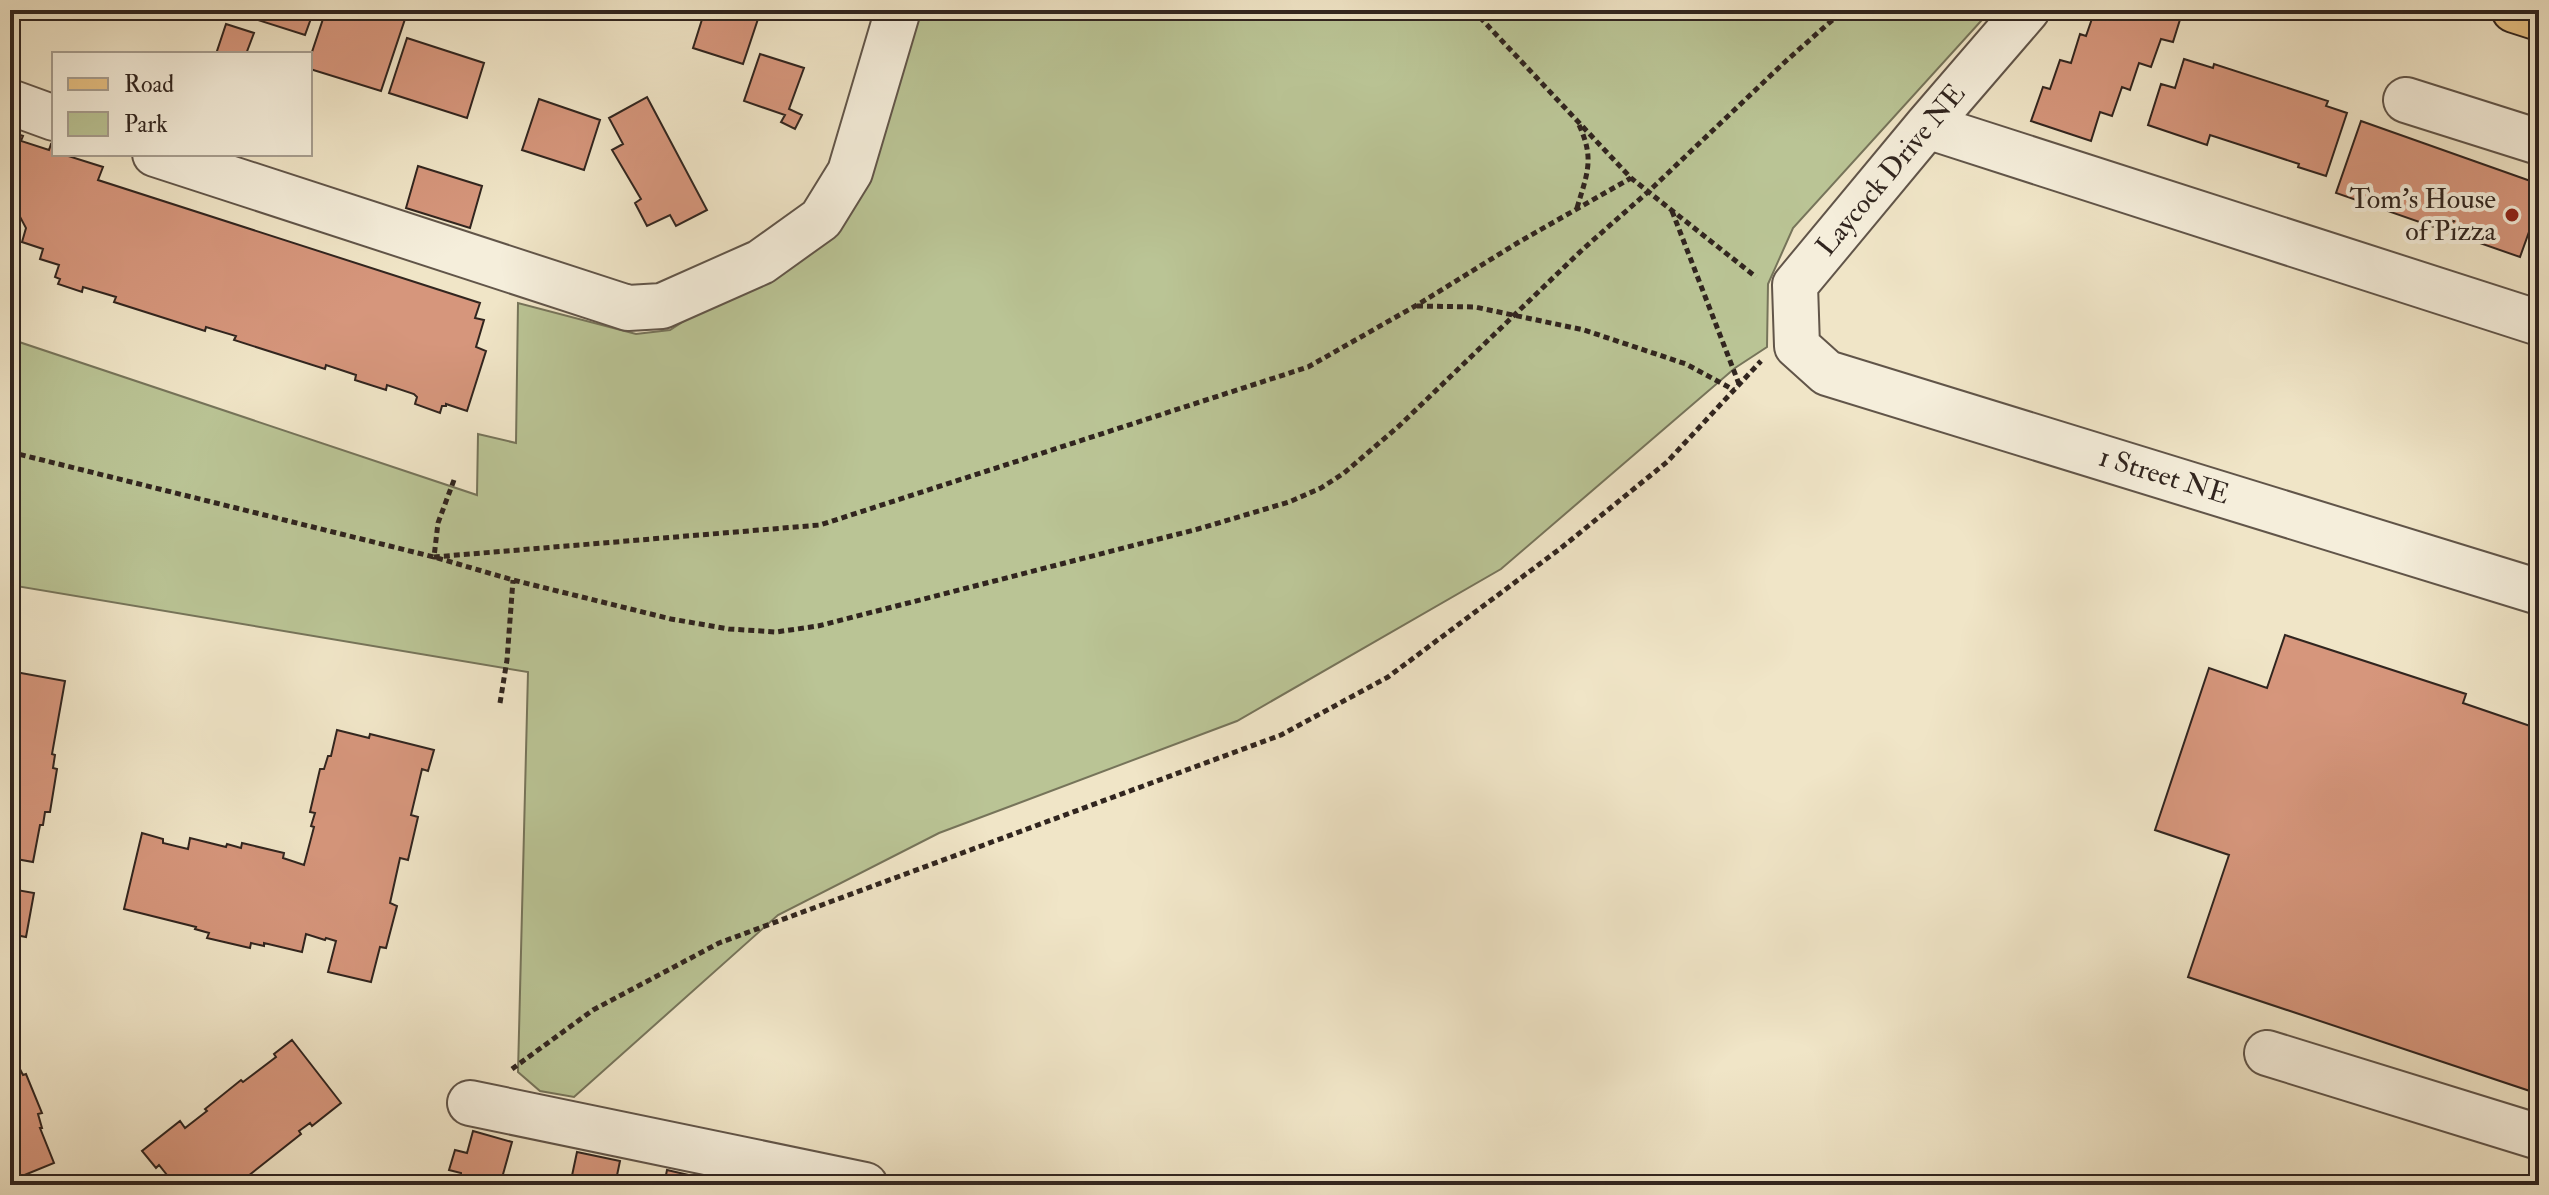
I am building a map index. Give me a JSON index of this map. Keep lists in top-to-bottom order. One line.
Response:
{"streets":{"street":["Laycock Drive NE","1 Street NE"]},"crossings":[["Laycock Drive NE","1 Street NE"]],"places":["Tom's House of Pizza"],"legend":["Road","Park"]}
